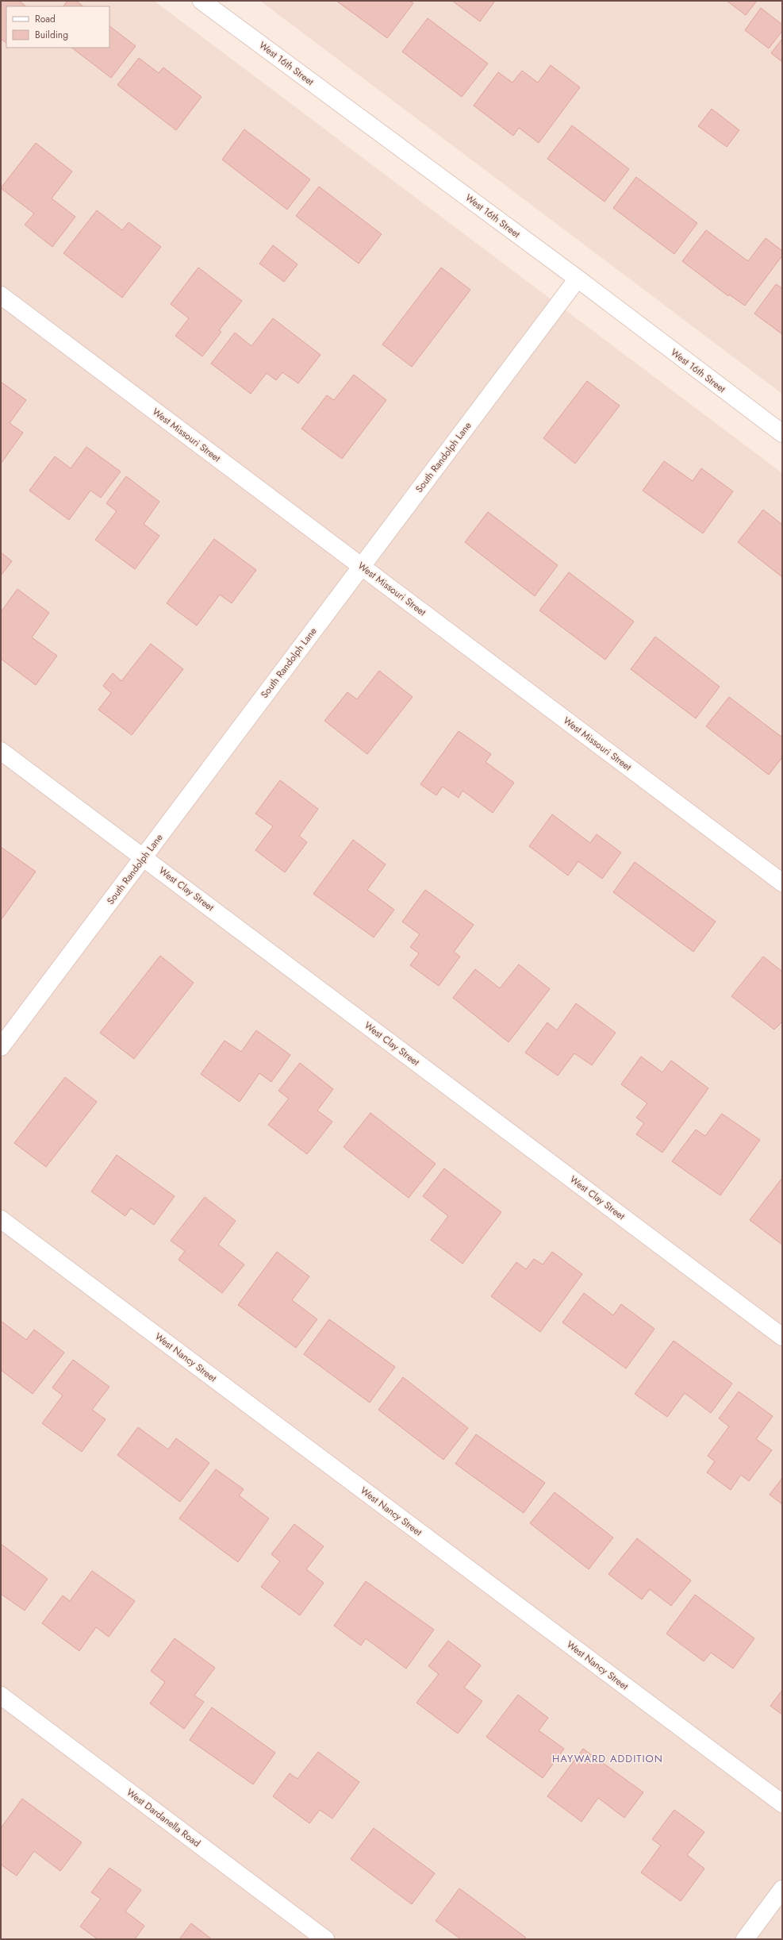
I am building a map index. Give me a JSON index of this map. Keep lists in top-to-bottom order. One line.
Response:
{"streets":{"street":["West 16th Street","West Missouri Street","South Randolph Lane","West Clay Street","West Nancy Street","West Dardanella Road"]},"crossings":[["West 16th Street","South Randolph Lane"],["West Missouri Street","South Randolph Lane"],["South Randolph Lane","West Clay Street"]],"districts":["HAYWARD ADDITION"],"legend":["Road","Building"]}
